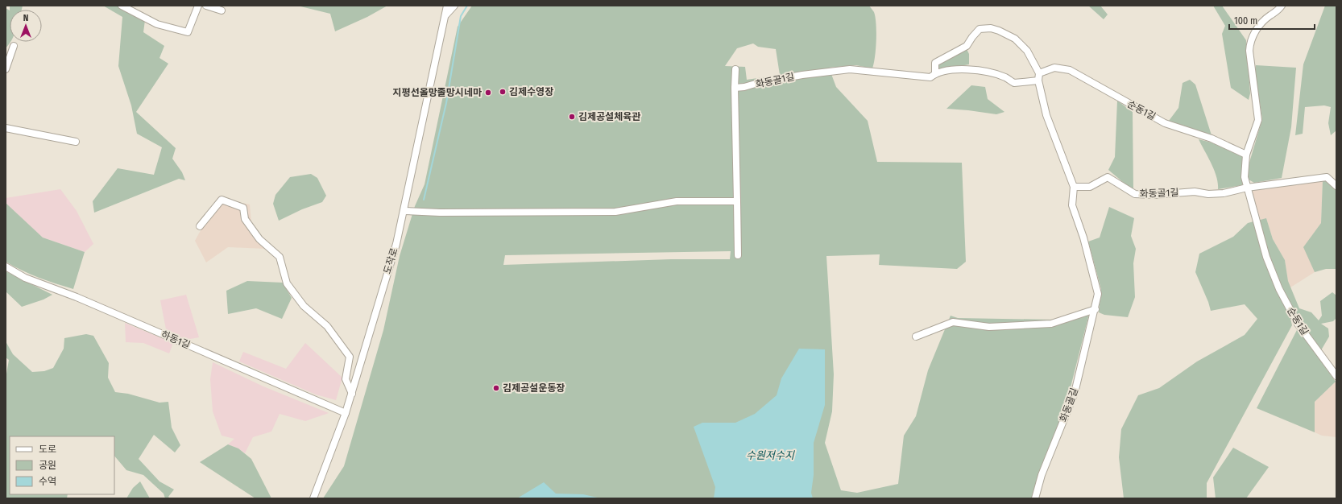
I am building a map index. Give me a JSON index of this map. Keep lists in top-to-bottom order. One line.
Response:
{"streets":{"street":["화동골1길","순동1길","도작로","하동1길","화동골길"]},"crossings":[["화동골1길","순동1길"],["화동골1길","화동골길"],["도작로","하동1길"]],"water":["수원저수지"],"places":["김제수영장","지평선올망졸망시네마","김제공설체육관","김제공설운동장"],"legend":["도로","공원","수역"],"scale_bar":"100 m","north":"top"}
